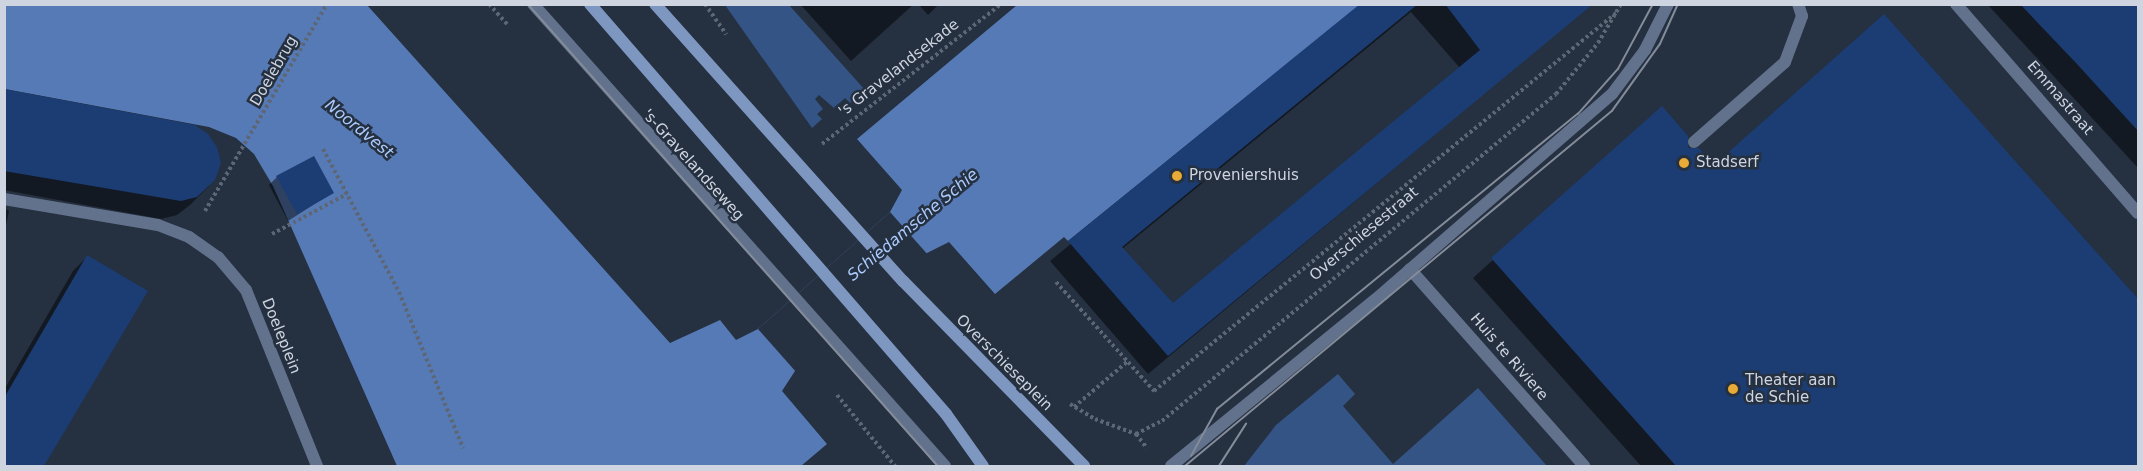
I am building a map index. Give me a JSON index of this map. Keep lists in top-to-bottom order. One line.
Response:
{"streets":{"main road":["'s-Gravelandseweg","Overschieseplein"],"street":["Emmastraat","Doeleplein","Huis te Riviere"],"path":["'s Gravelandsekade","Doelebrug","Overschiesestraat"]},"crossings":[["Doelebrug","Doeleplein"]],"water":["Noordvest","Schiedamsche Schie"],"places":["Stadserf","Proveniershuis","Theater aan de Schie"]}
